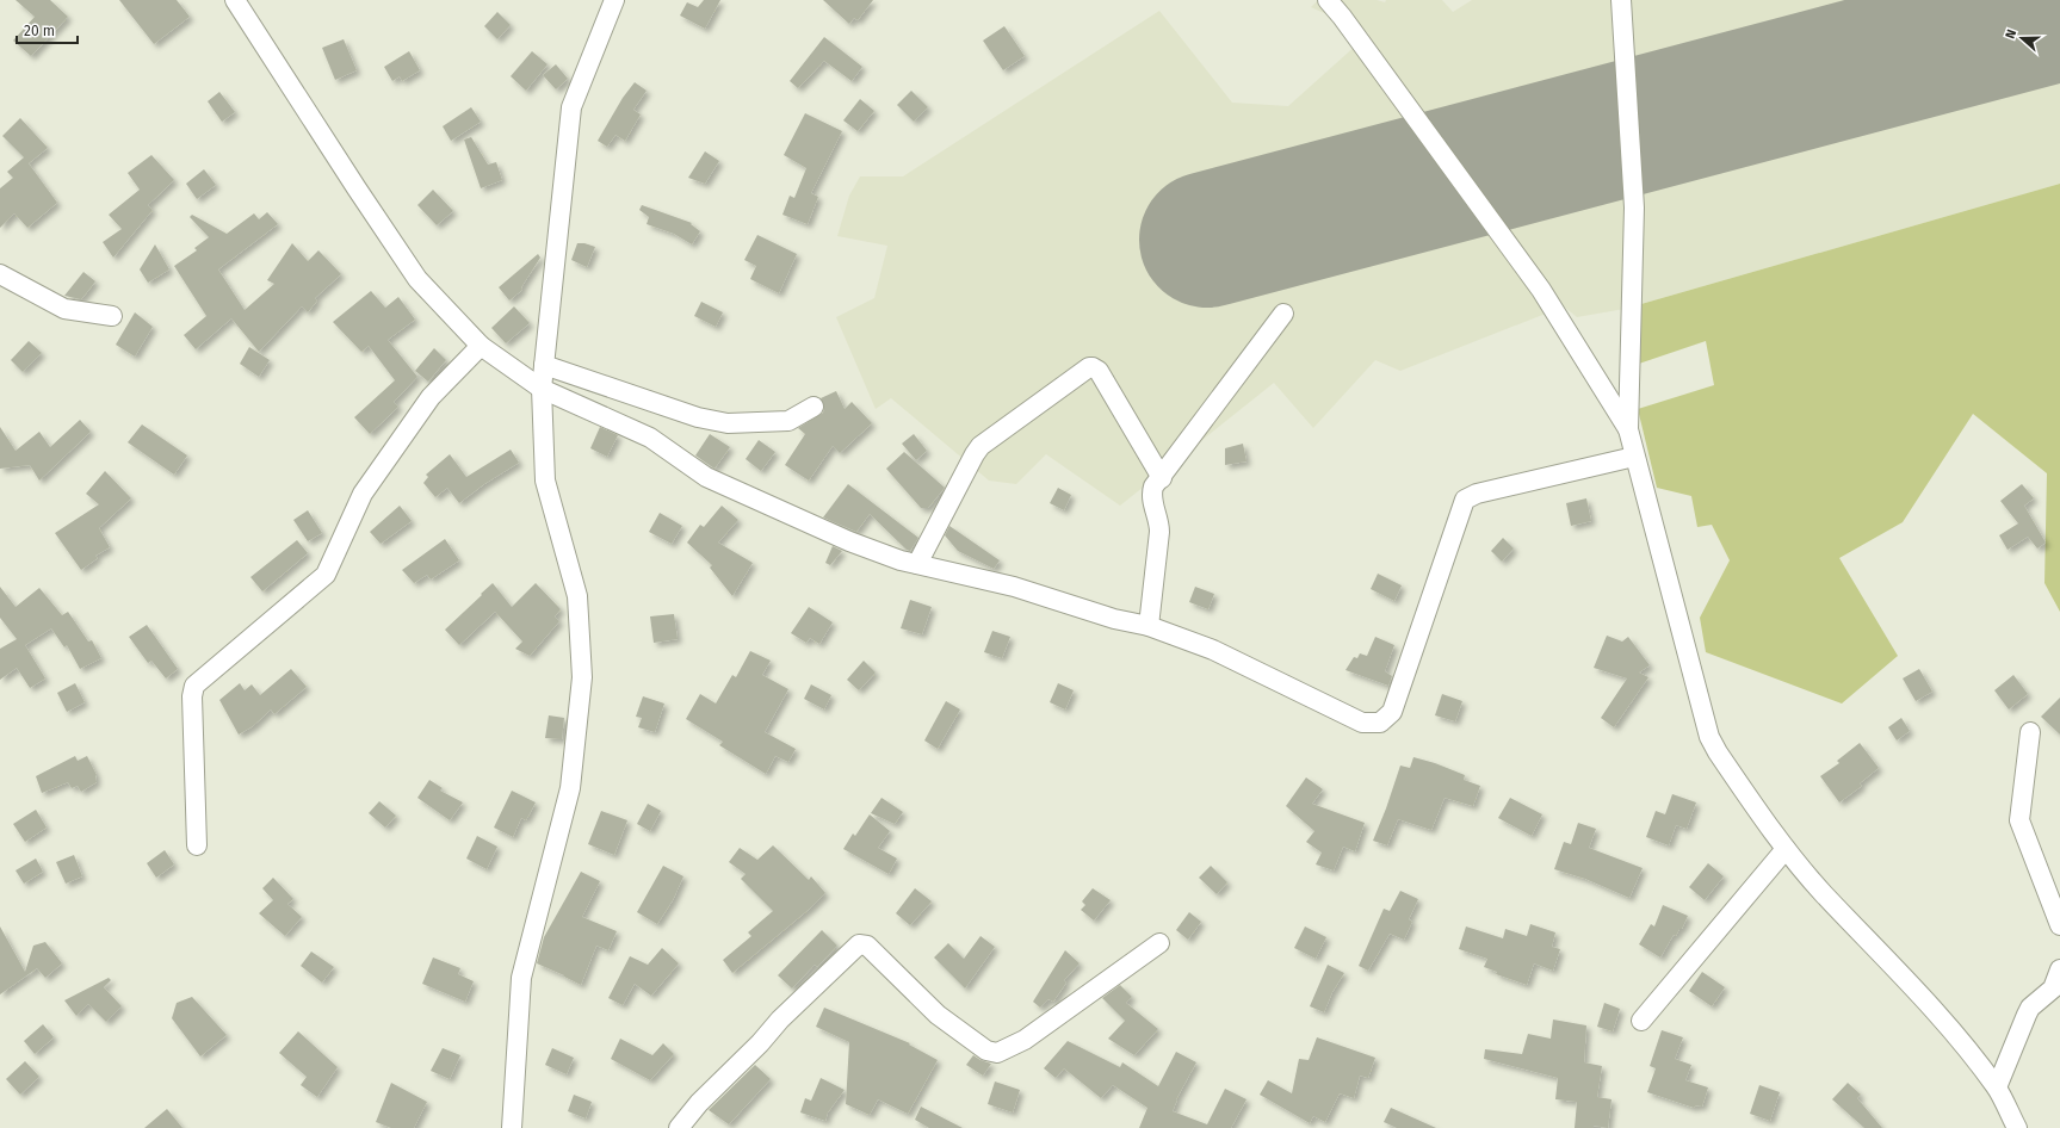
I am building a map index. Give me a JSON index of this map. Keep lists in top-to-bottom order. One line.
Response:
{"scale_bar":"20 m","north":"left"}
